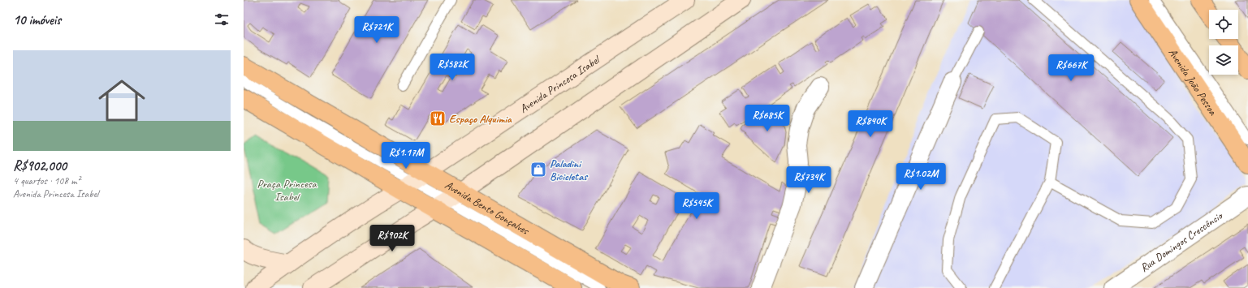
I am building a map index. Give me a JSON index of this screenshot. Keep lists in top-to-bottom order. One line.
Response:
{"streets":{"main road":["Avenida João Pessoa","Avenida Princesa Isabel","Avenida Bento Gonçalves"],"street":["Rua Domingos Crescêncio"]},"crossings":[["Avenida Princesa Isabel","Avenida Bento Gonçalves"]],"parks":["Praça Princesa Isabel"],"places":{"restaurant":["Espaço Alquimia"],"shop":["Paladini Bicicletas"]},"page":{"heading":"10 imóveis","price":["R$721K","R$582K","R$667K","R$685K","R$840K","R$1.17M","R$1.02M","R$734K","R$545K","R$902K"],"list":[{"name":"R$902,000","note":"4 quartos · 108 m² · Avenida Princesa Isabel"}]}}
